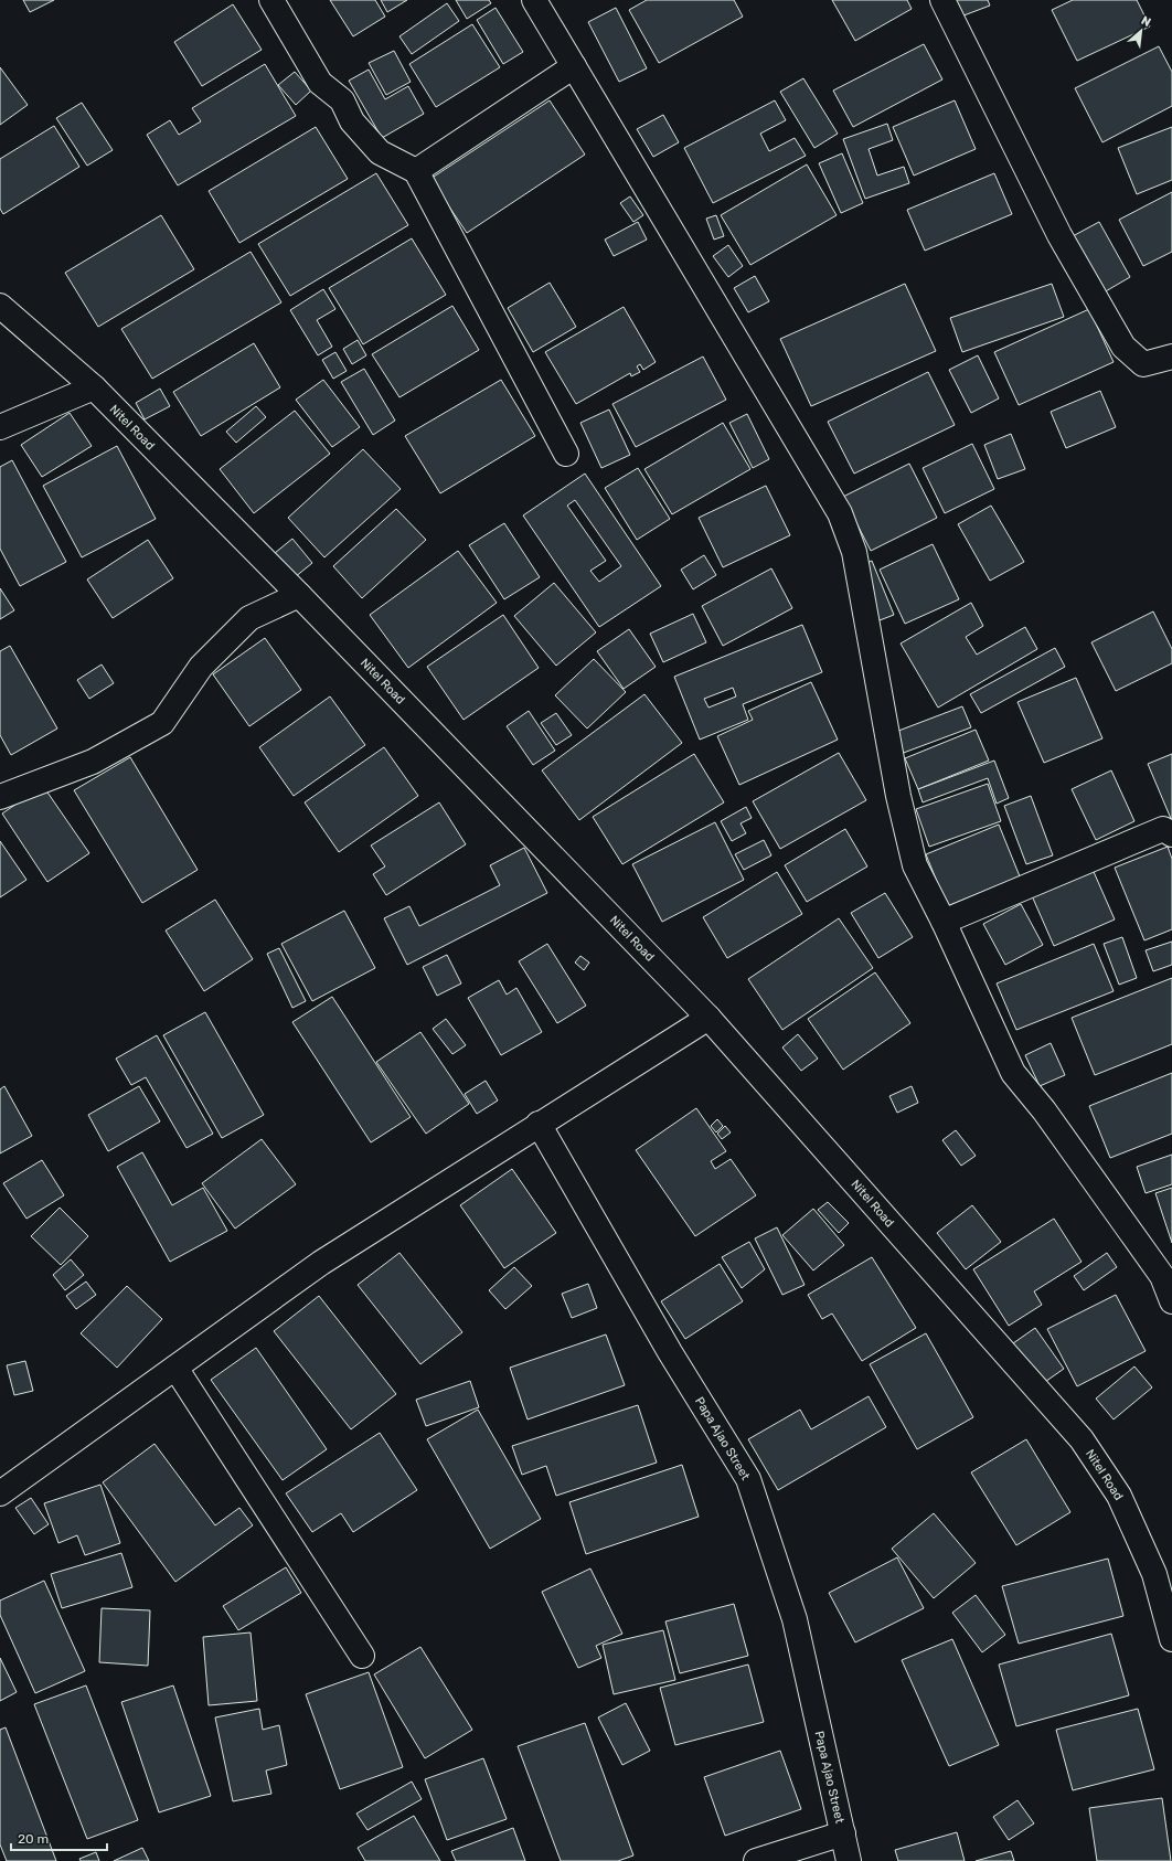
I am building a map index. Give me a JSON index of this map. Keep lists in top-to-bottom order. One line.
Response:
{"streets":{"street":["Nitel Road","Papa Ajao Street"]},"scale_bar":"20 m","north":"top right"}
